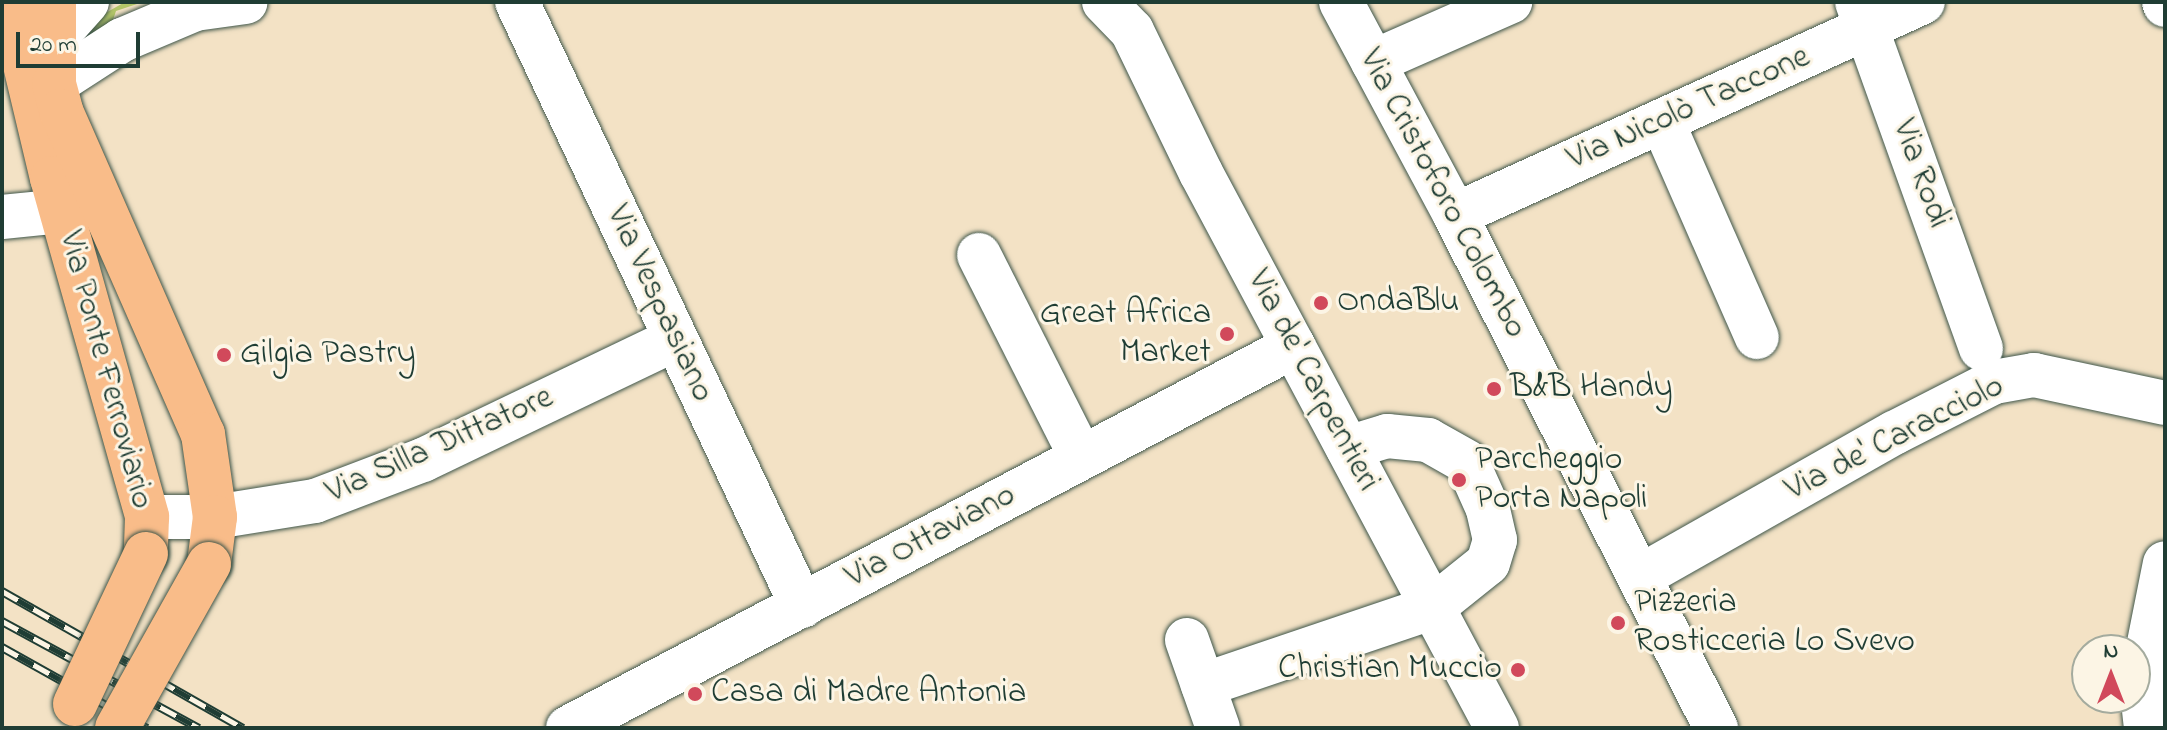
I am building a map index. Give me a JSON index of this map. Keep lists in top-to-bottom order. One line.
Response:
{"streets":{"main road":["Via Ponte Ferroviario"],"street":["Via Nicolò Taccone","Via Rodi","Via Cristoforo Colombo","Via Vespasiano","Via de' Carpentieri","Via de' Caracciolo","Via Silla Dittatore","Via Ottaviano"]},"crossings":[["Via Nicolò Taccone","Via Rodi"],["Via Nicolò Taccone","Via Cristoforo Colombo"],["Via Cristoforo Colombo","Via de' Caracciolo"],["Via Vespasiano","Via Silla Dittatore"],["Via Vespasiano","Via Ottaviano"],["Via Ponte Ferroviario","Via Silla Dittatore"],["Via de' Carpentieri","Via Ottaviano"]],"places":["OndaBlu","Great Africa Market","Gilgia Pastry","B&B Handy","Parcheggio Porta Napoli","Pizzeria Rosticceria Lo Svevo","Christian Muccio","Casa di Madre Antonia"],"scale_bar":"20 m","north":"top"}
